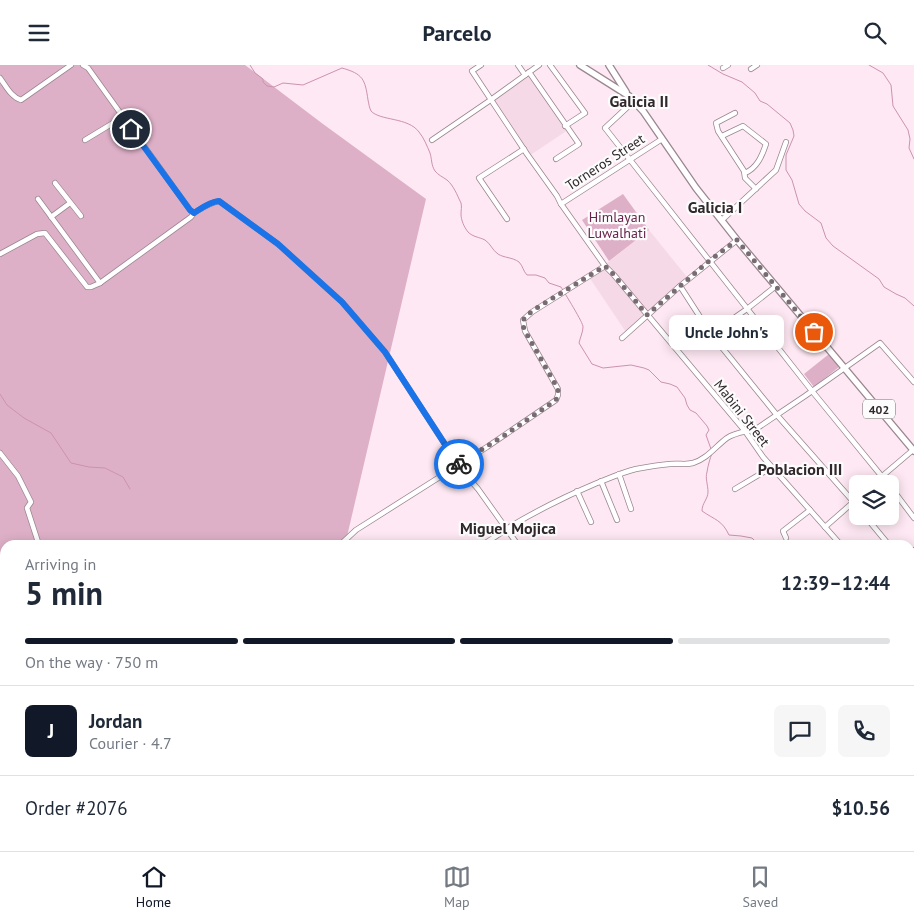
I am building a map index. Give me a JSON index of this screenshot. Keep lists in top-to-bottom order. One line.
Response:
{"streets":{"main road":["402"],"street":["Torneros Street","Mabini Street"]},"crossings":[["Torneros Street","402"],["Torneros Street","Mabini Street"]],"districts":["Galicia II","Galicia I","Poblacion III","Miguel Mojica"],"parks":["Himlayan Luwalhati"],"places":["Uncle John's"],"page":{"header":"Parcelo","bubble":"Uncle John's","heading":["5 min","Arriving in","12:39–12:44"],"panel":["Jordan","Courier · 4.7","Order #2076","$10.56"],"bar":"On the way · 750 m","round":"J","tabs":["Home","Map","Saved"]}}
